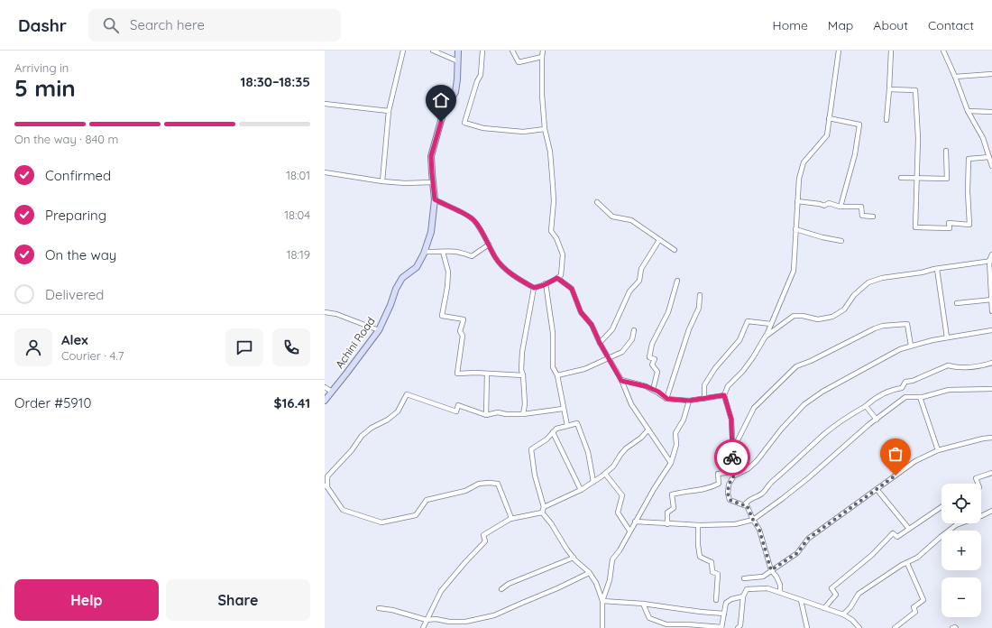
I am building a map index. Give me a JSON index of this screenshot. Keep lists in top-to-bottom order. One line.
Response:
{"streets":{"main road":["Achini Road"]},"page":{"header":"Dashr","search":"Search here","nav":["Home","Map","About","Contact"],"heading":["5 min","Arriving in","18:30–18:35"],"panel":["Alex","Courier · 4.7","Order #5910","$16.41"],"bar":"On the way · 840 m","list":[["Confirmed","18:01"],["Preparing","18:04"],["On the way","18:19"],"Delivered"],"map_buttons":["+","−"],"buttons":["Help","Share"]}}
